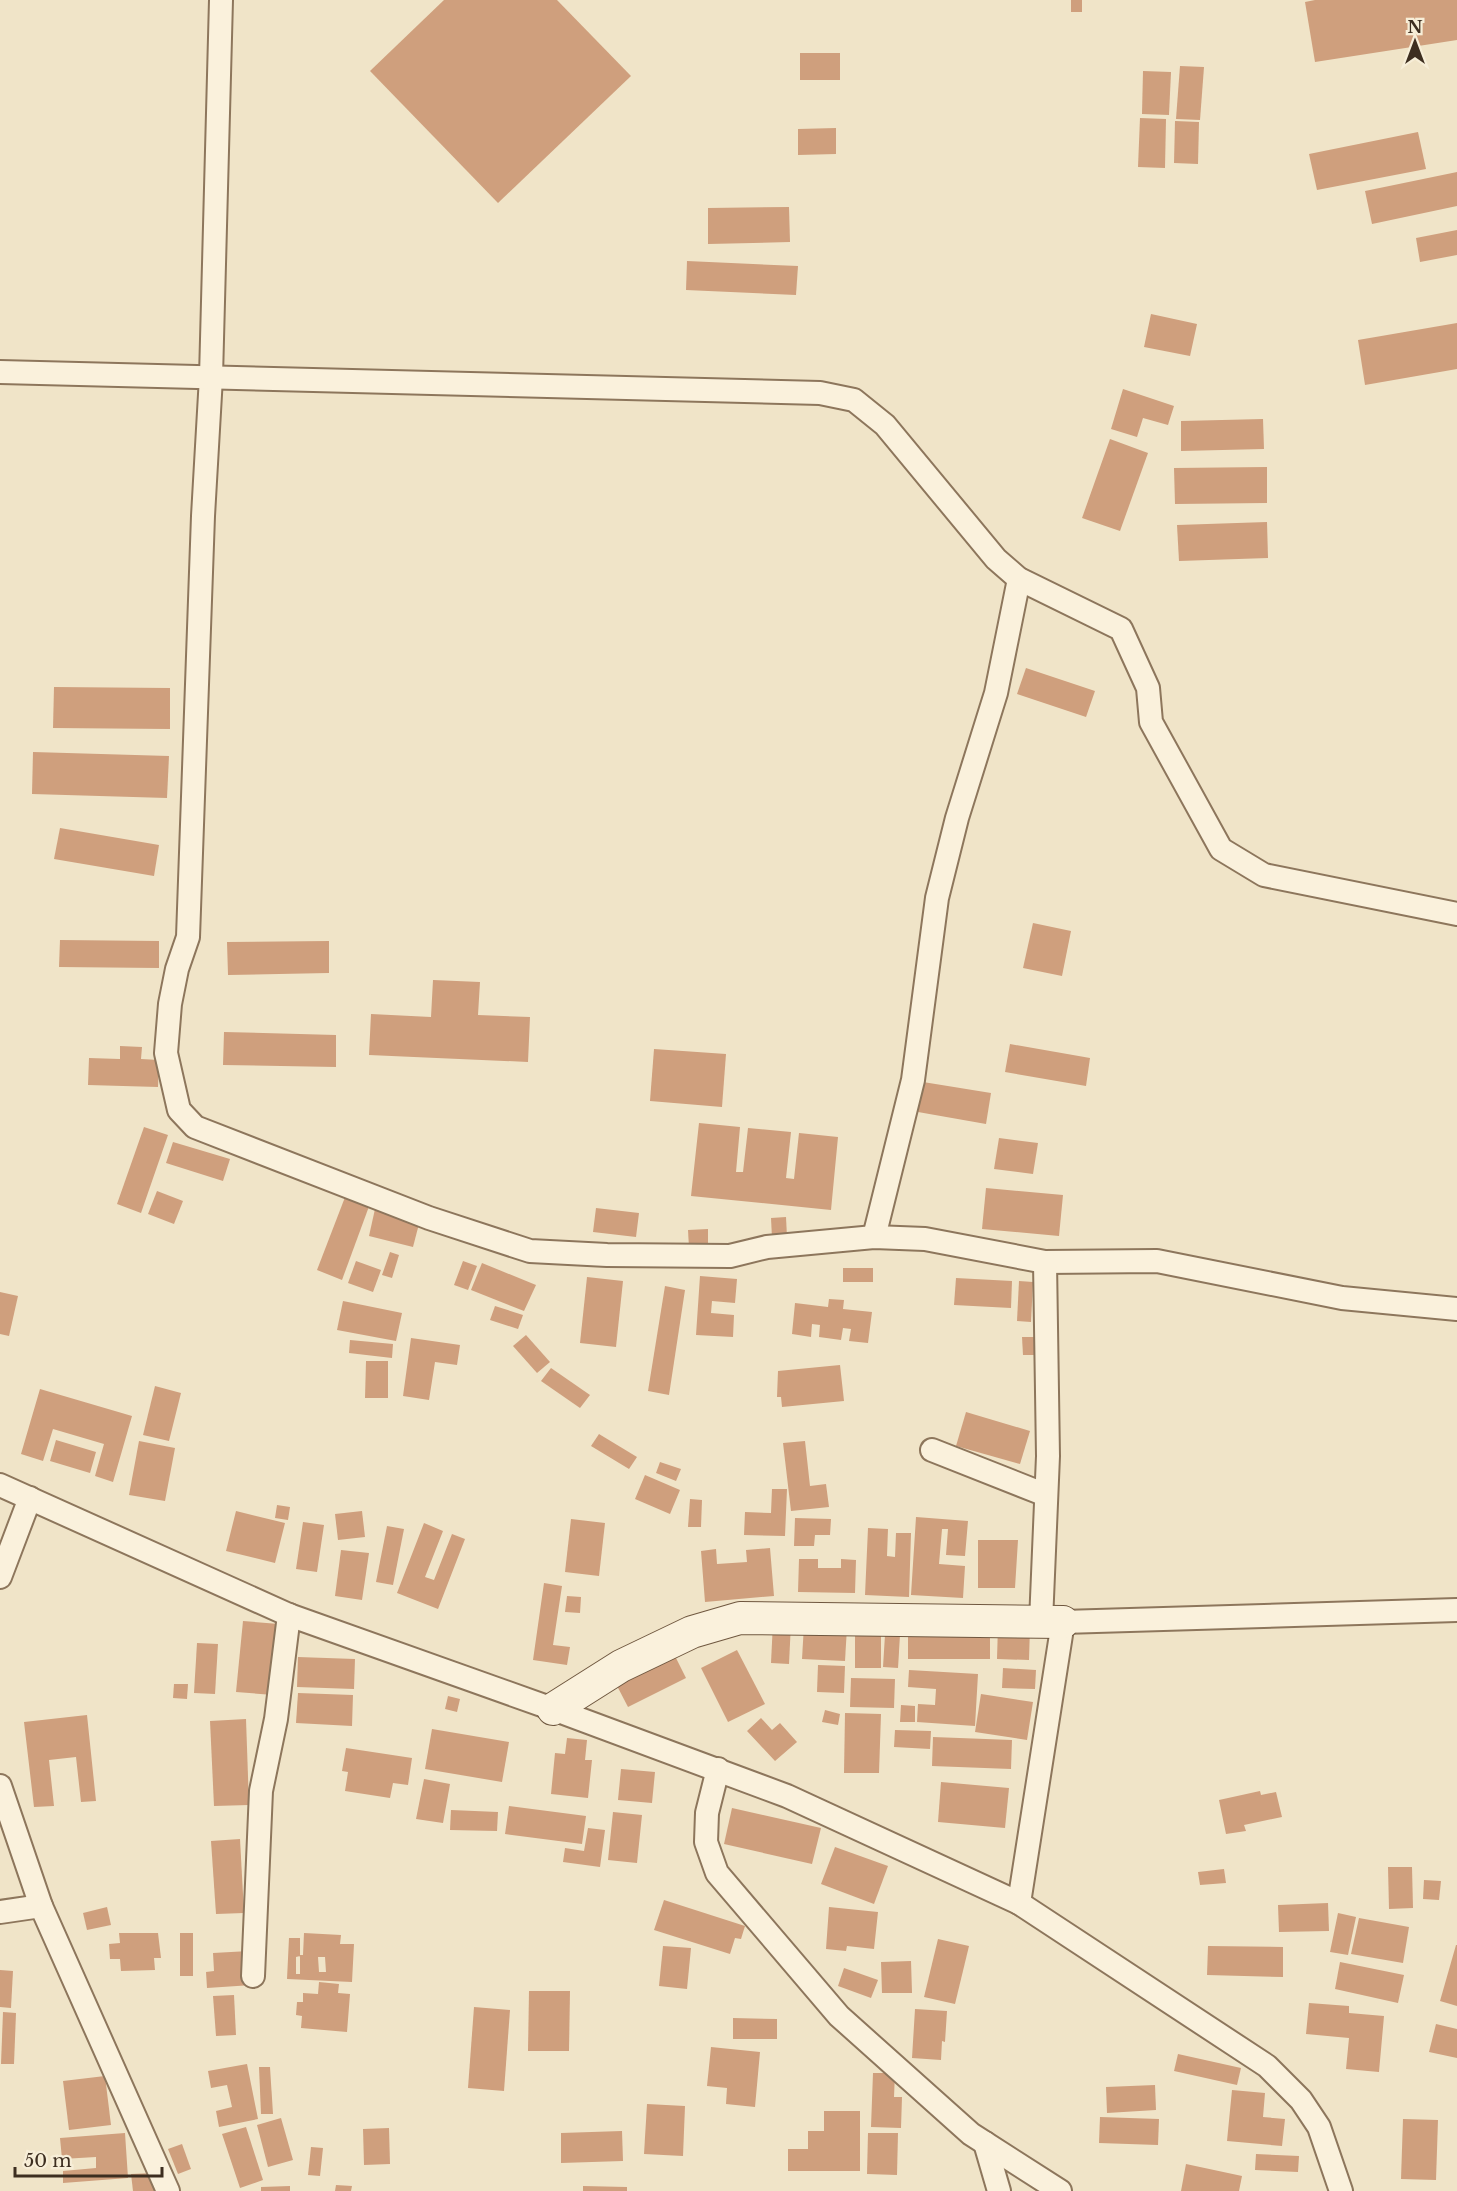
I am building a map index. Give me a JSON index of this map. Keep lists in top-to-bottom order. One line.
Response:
{"scale_bar":"50 m","north":"top"}
